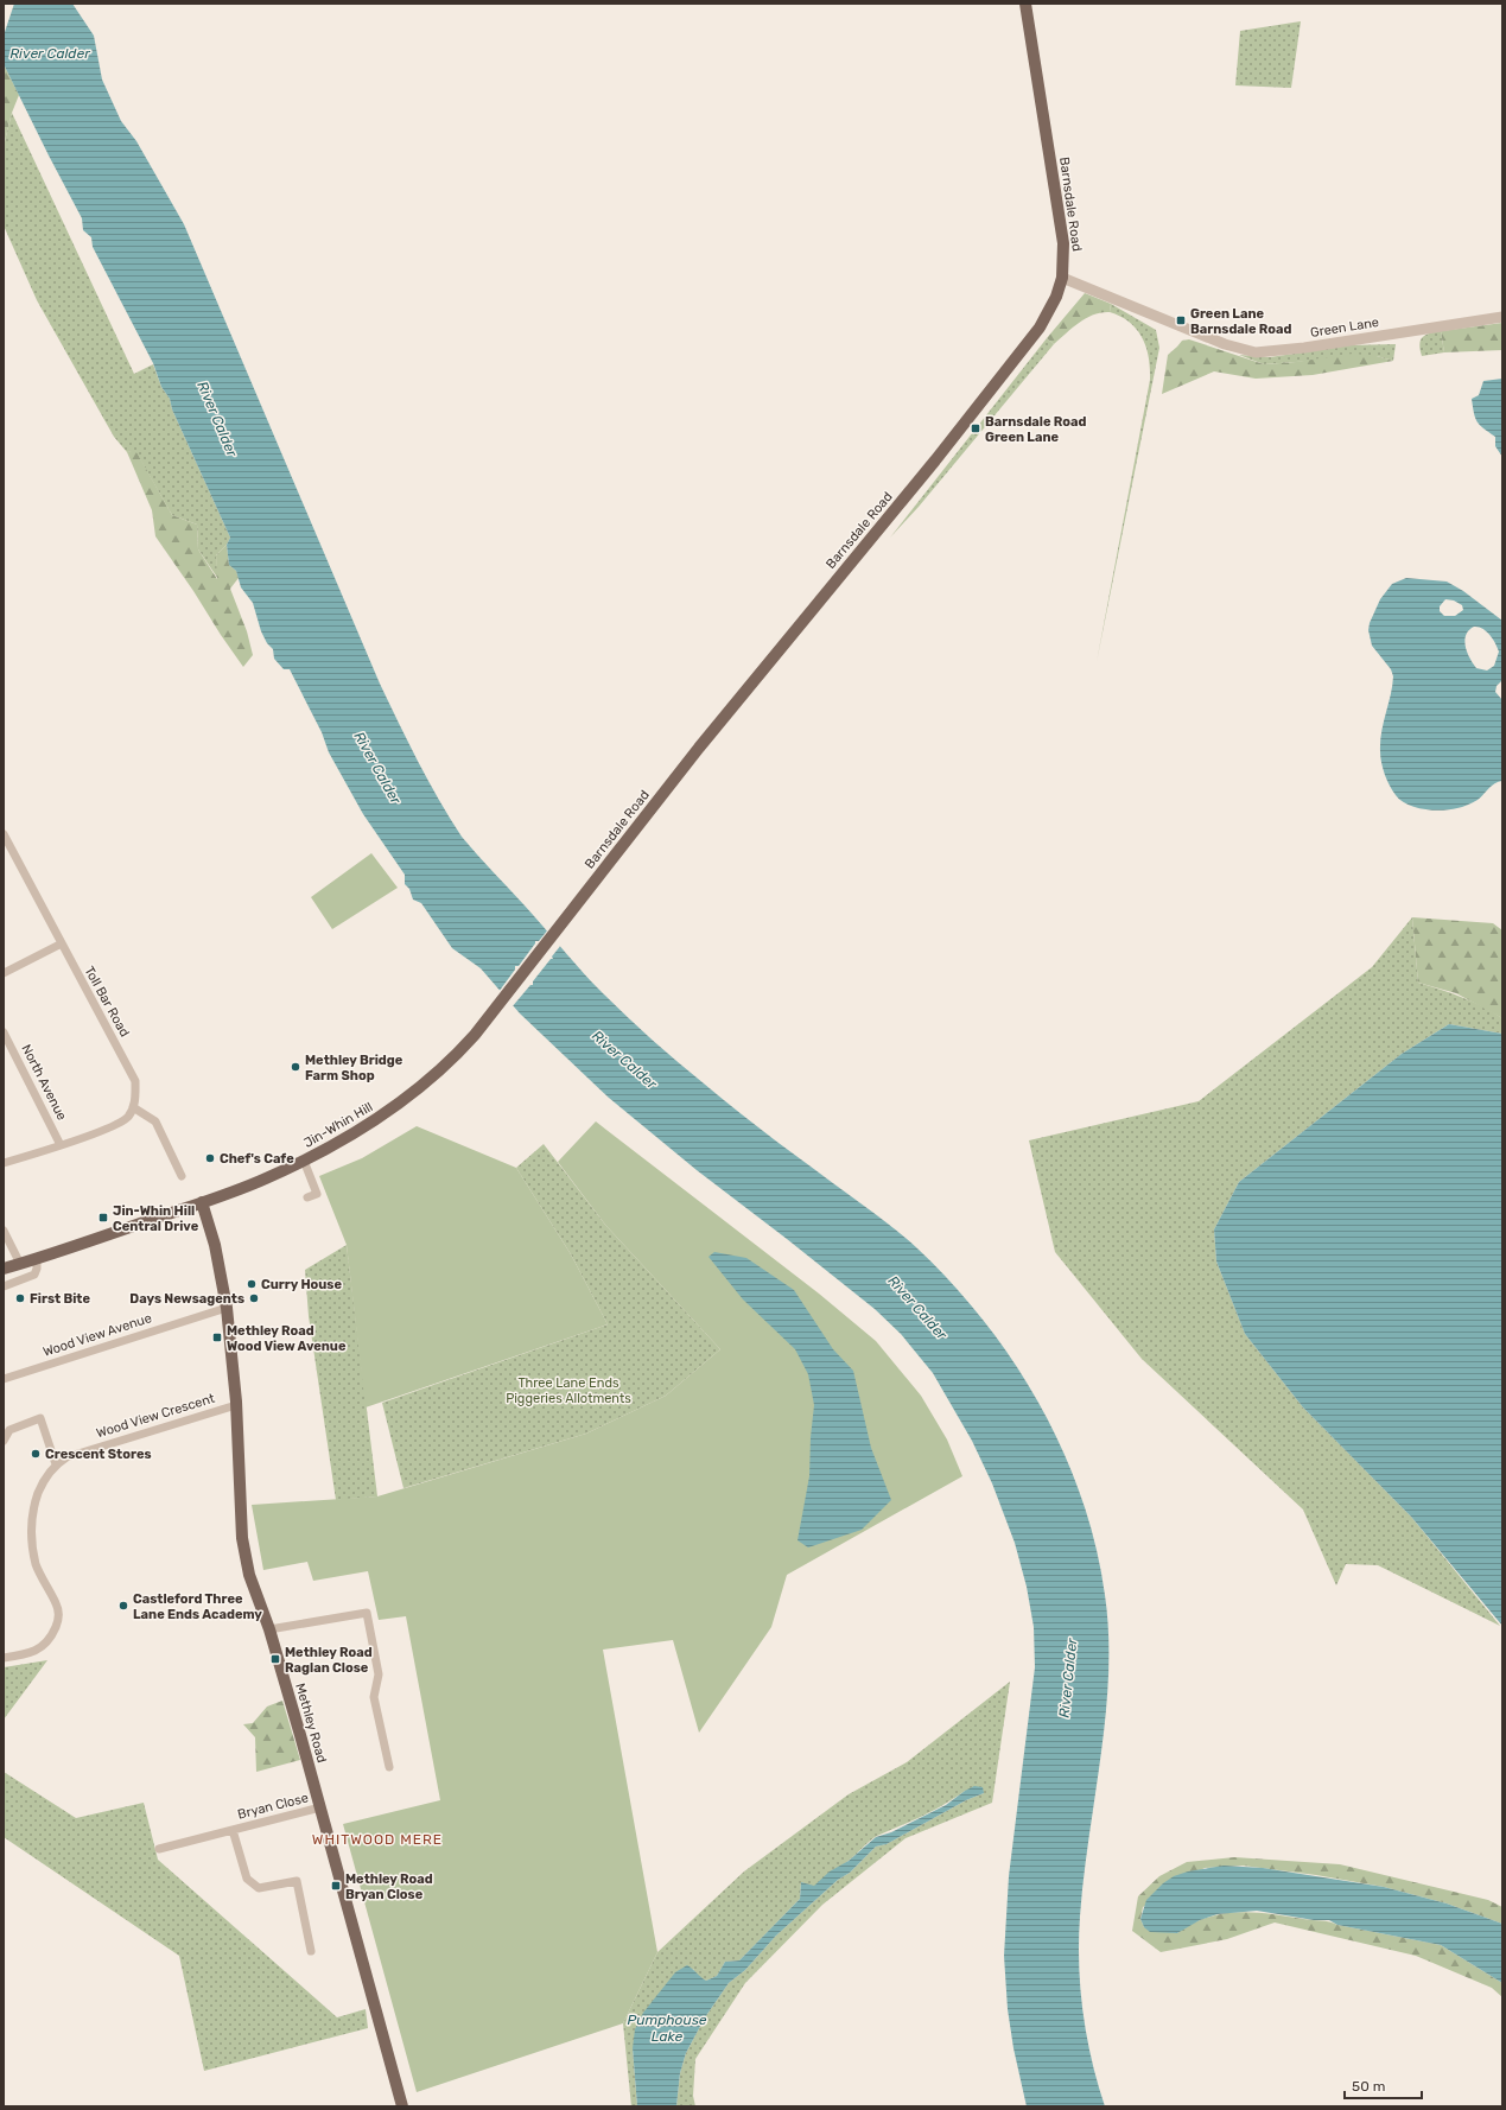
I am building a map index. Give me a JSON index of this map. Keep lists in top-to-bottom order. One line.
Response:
{"streets":{"main road":["Barnsdale Road","Jin-Whin Hill","Methley Road"],"street":["Green Lane","Toll Bar Road","North Avenue","Wood View Avenue","Wood View Crescent","Bryan Close"]},"crossings":[["Barnsdale Road","Green Lane"],["Barnsdale Road","Jin-Whin Hill"],["Jin-Whin Hill","Methley Road"],["Wood View Avenue","Methley Road"],["Wood View Crescent","Methley Road"],["Methley Road","Bryan Close"]],"districts":["WHITWOOD MERE"],"water":["River Calder","Pumphouse Lake"],"parks":["Three Lane Ends Piggeries Allotments"],"places":{"transit":["Green Lane Barnsdale Road","Barnsdale Road Green Lane","Jin-Whin Hill Central Drive","Methley Road Wood View Avenue","Methley Road Raglan Close","Methley Road Bryan Close"],"other":["Methley Bridge Farm Shop","Chef's Cafe","Curry House","First Bite","Days Newsagents","Crescent Stores","Castleford Three Lane Ends Academy"]},"scale_bar":"50 m"}
